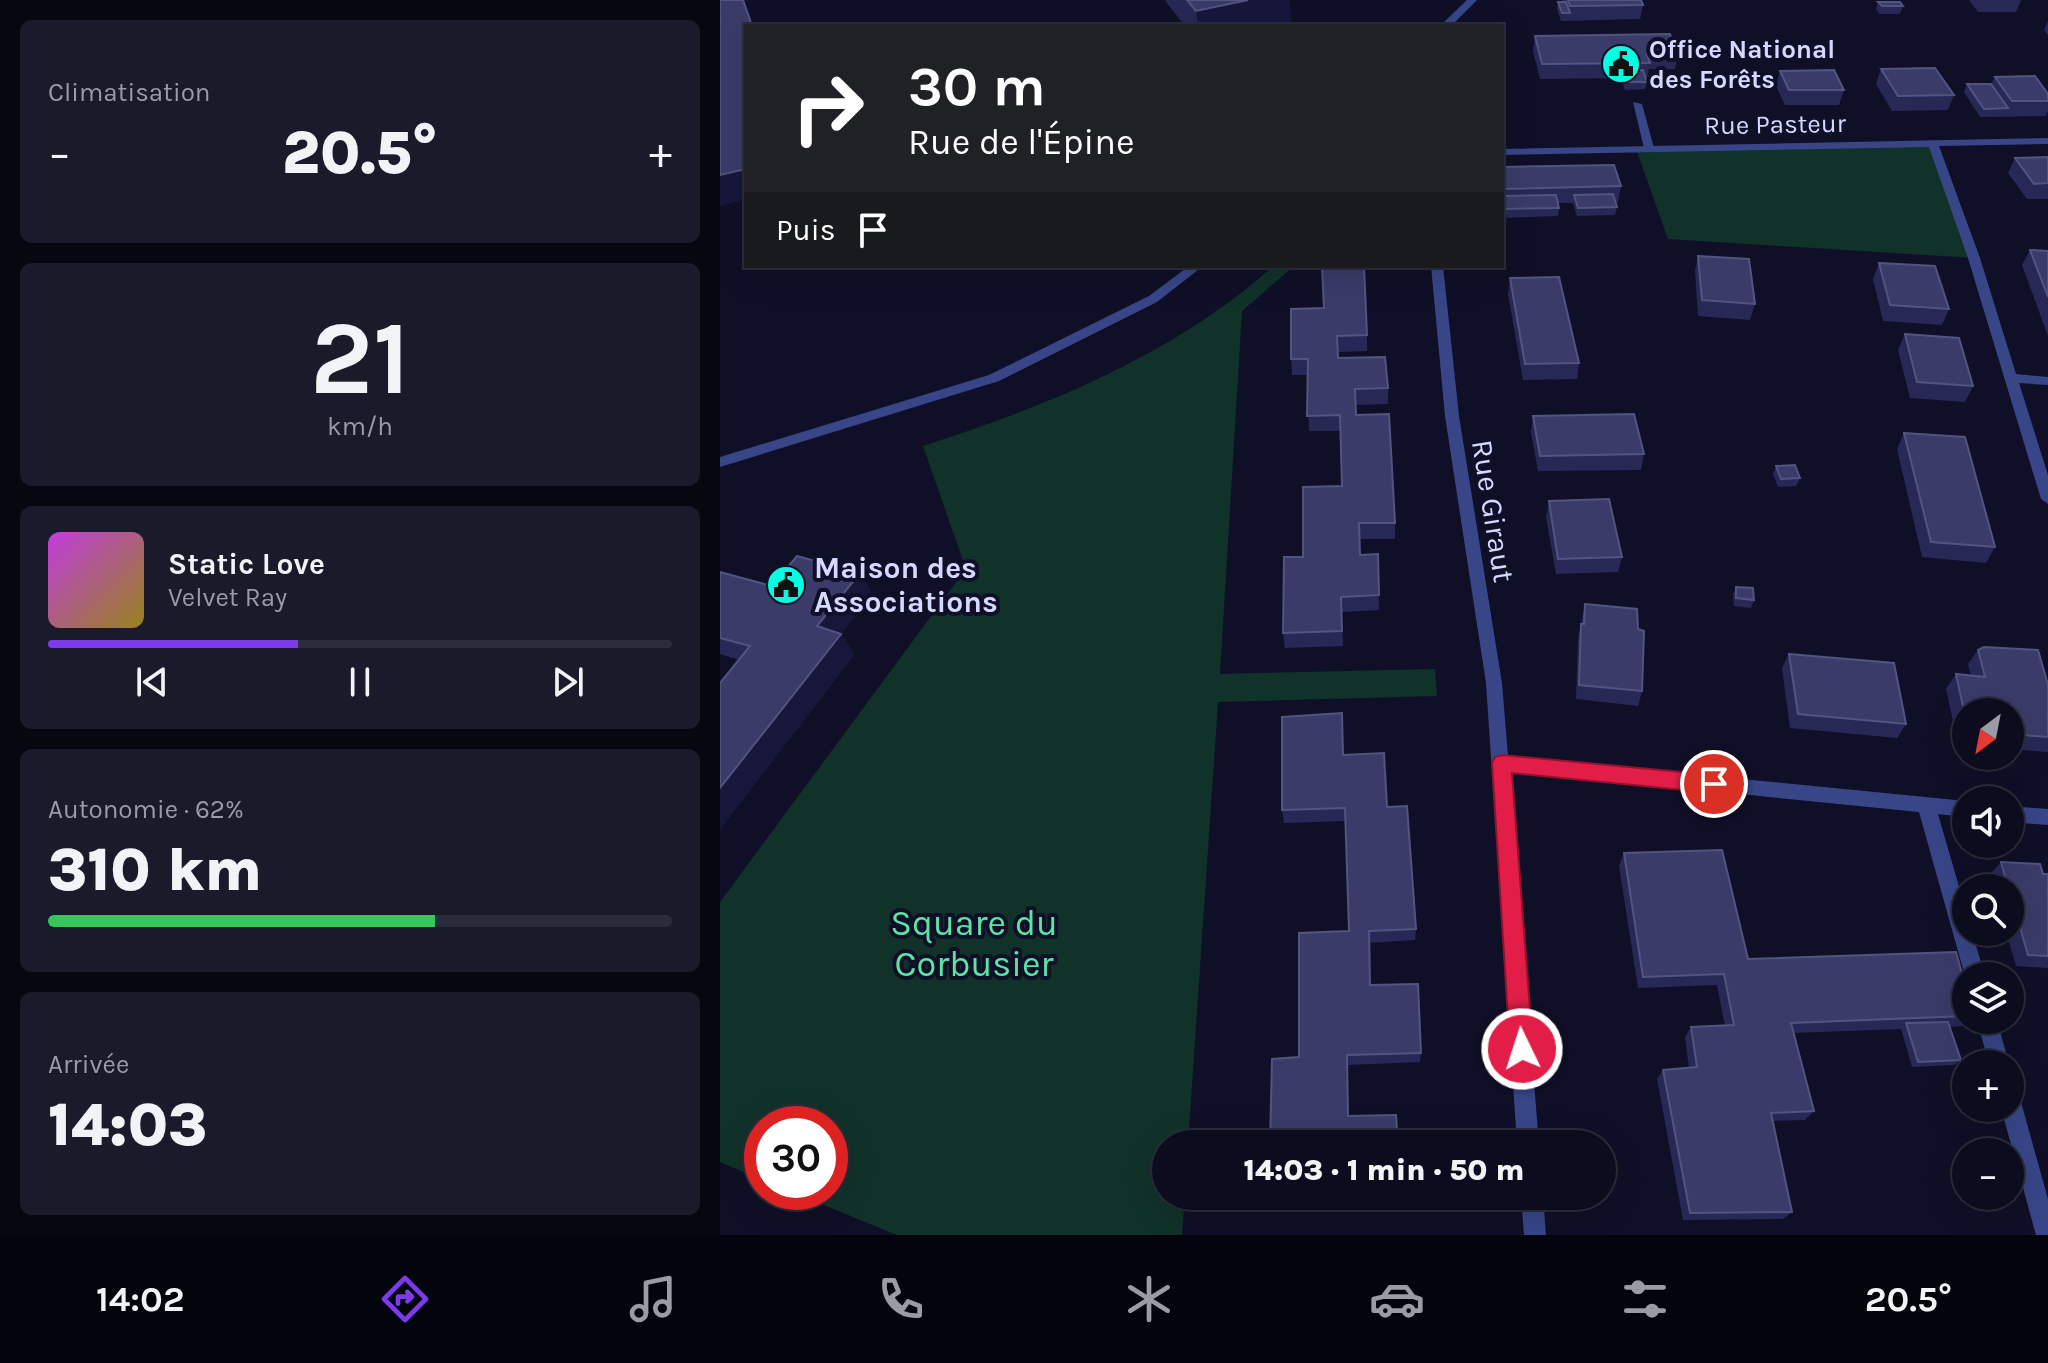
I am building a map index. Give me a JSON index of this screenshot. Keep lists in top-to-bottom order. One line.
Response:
{"streets":{"street":["Rue Pasteur","Rue Giraut"]},"parks":["Square du Corbusier"],"places":{"public building":["Office National des Forêts","Maison des Associations"]},"north":"bottom left","page":{"tile":["Climatisation",["21","km/h"],["Autonomie · 62%","310 km"],["Arrivée","14:03"]],"turn":["30 m","Rue de l'Épine"],"heat":["−","20.5°","+"],"then":"Puis","song":["Static Love","Velvet Ray"],"map_buttons":["+","−"],"limit":"30","trip":"14:03 · 1 min · 50 m","tabs":["14:02","20.5°"]}}
